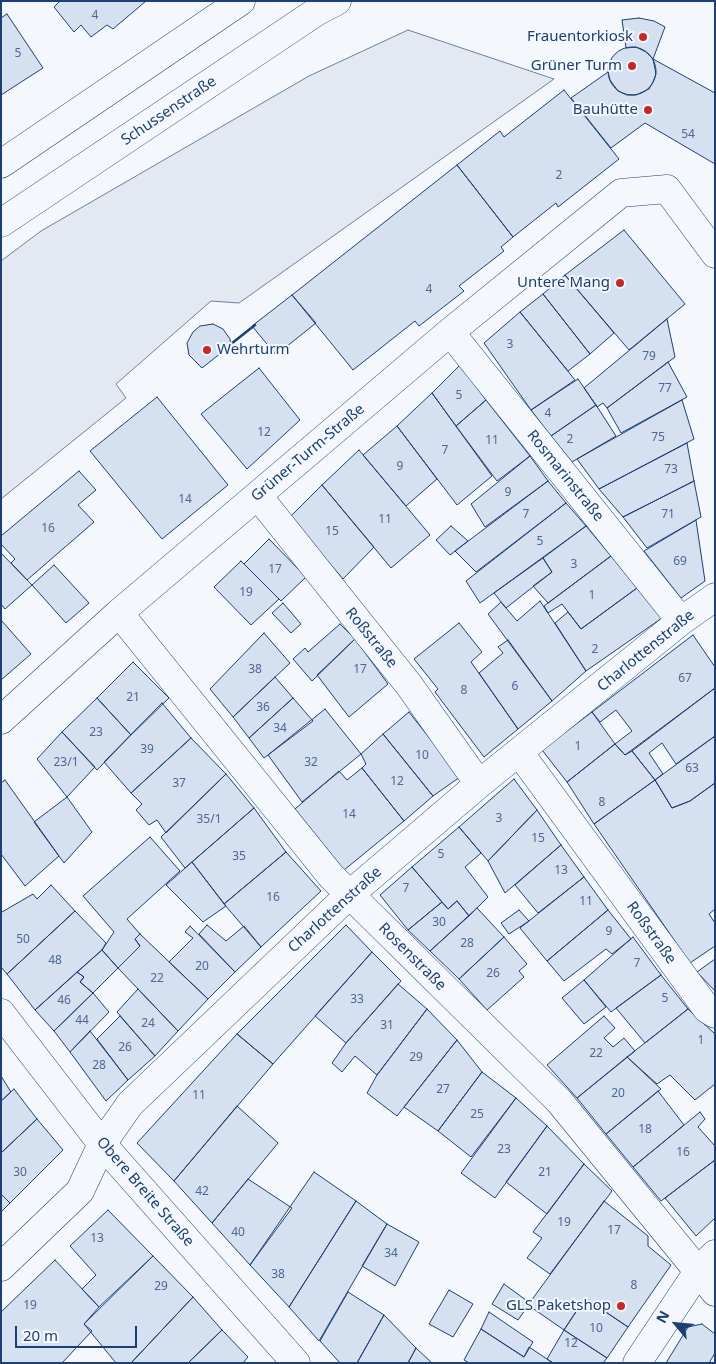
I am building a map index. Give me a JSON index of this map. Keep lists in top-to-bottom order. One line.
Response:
{"streets":{"street":["Schussenstraße","Grüner-Turm-Straße","Rosmarinstraße","Roßstraße","Charlottenstraße","Rosenstraße","Obere Breite Straße"]},"crossings":[["Grüner-Turm-Straße","Rosmarinstraße"],["Grüner-Turm-Straße","Roßstraße"],["Grüner-Turm-Straße","Rosenstraße"],["Rosmarinstraße","Charlottenstraße"],["Roßstraße","Charlottenstraße"],["Charlottenstraße","Rosenstraße"],["Charlottenstraße","Obere Breite Straße"]],"places":["Frauentorkiosk","Grüner Turm","Bauhütte","Untere Mang","Wehrturm","GLS Paketshop"],"house_numbers":["4","5","54","2","4","3","79","77","5","4","12","75","2","11","7","9","73","9","14","7","71","11","16","15","5","69","3","17","19","1","2","38","17","67","6","8","21","36","34","23","1","39","10","23/1","32","63","12","37","8","14","3","35/1","15","5","35","13","7","16","11","30","9","50","28","48","7","20","26","22","5","33","46","44","24","31","1","26","22","29","28","27","20","11","25","18","23","16","30","21","42","19","17","40","13","34","38","8","29","19","10","12"],"scale_bar":"20 m","north":"top left"}
